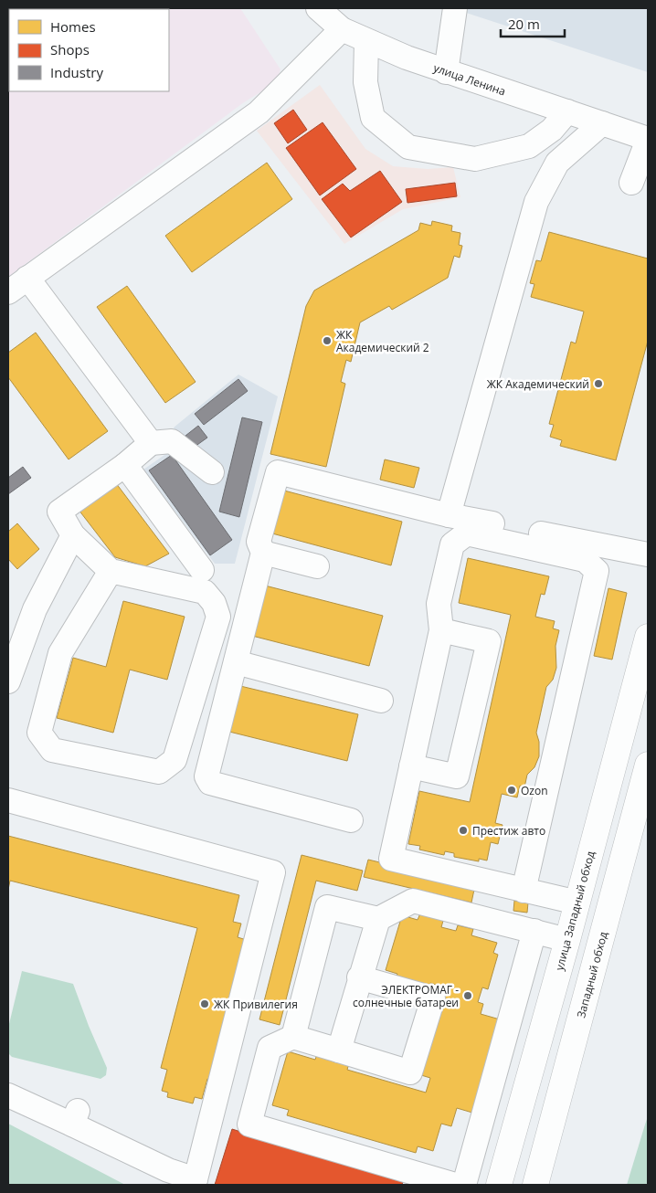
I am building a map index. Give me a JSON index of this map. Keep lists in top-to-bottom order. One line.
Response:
{"streets":{"main road":["улица Западный обход","Западный обход"],"street":["улица Ленина"]},"places":["ЖК Академический 2","ЖК Академический","Ozon","Престиж авто","ЭЛЕКТРОМАГ - солнечные батареи","ЖК Привилегия"],"legend":["Homes","Shops","Industry"],"scale_bar":"20 m"}
